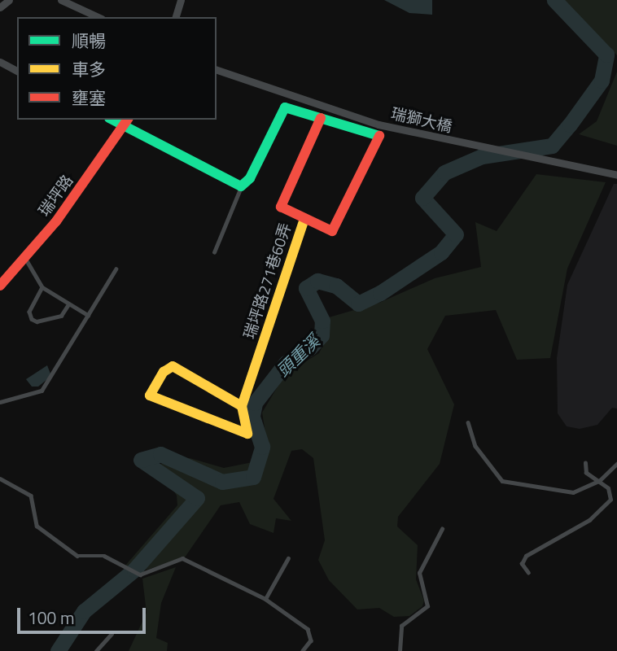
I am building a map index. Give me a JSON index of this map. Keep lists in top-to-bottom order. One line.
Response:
{"streets":{"street":["瑞獅大橋","瑞坪路","瑞坪路271巷60弄"]},"water":["頭重溪"],"legend":["順暢","車多","壅塞"],"scale_bar":"100 m"}
